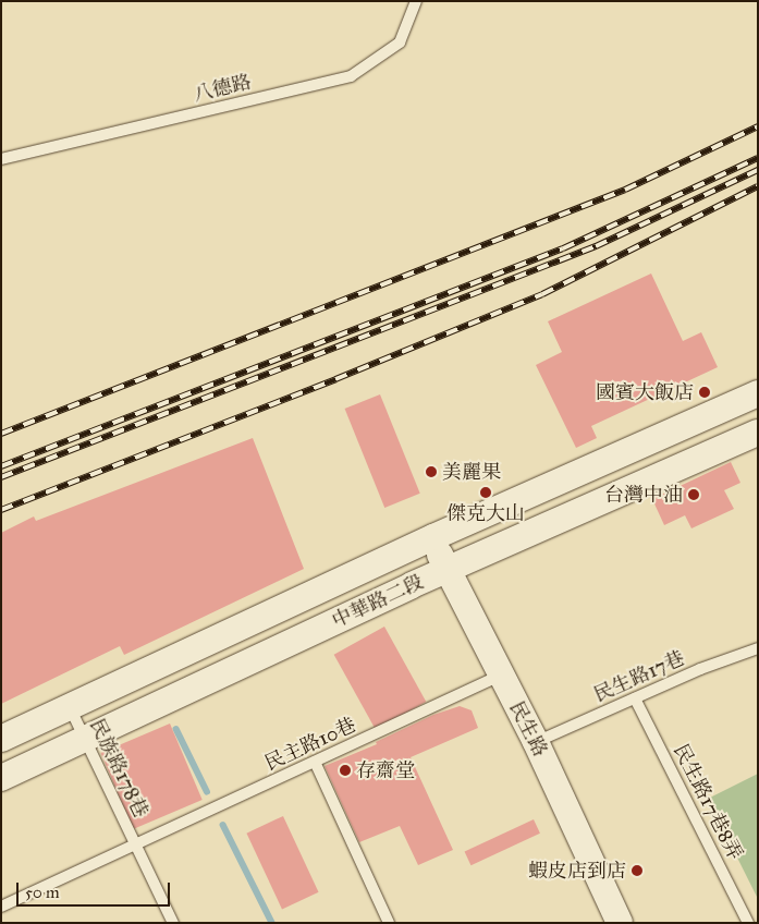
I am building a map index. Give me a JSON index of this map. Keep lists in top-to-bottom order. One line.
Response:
{"streets":{"street":["中華路二段","民生路"],"lane":["八德路","民生路17巷","民主路10巷","民族路178巷","民生路17巷8弄"]},"crossings":[["中華路二段","民生路"],["中華路二段","民族路178巷"],["民生路17巷","民生路"],["民生路17巷","民生路17巷8弄"],["民生路","民主路10巷"],["民主路10巷","民族路178巷"]],"places":["國賓大飯店","美麗果","傑克大山","台灣中油","存齋堂","蝦皮店到店"],"scale_bar":"50 m"}
